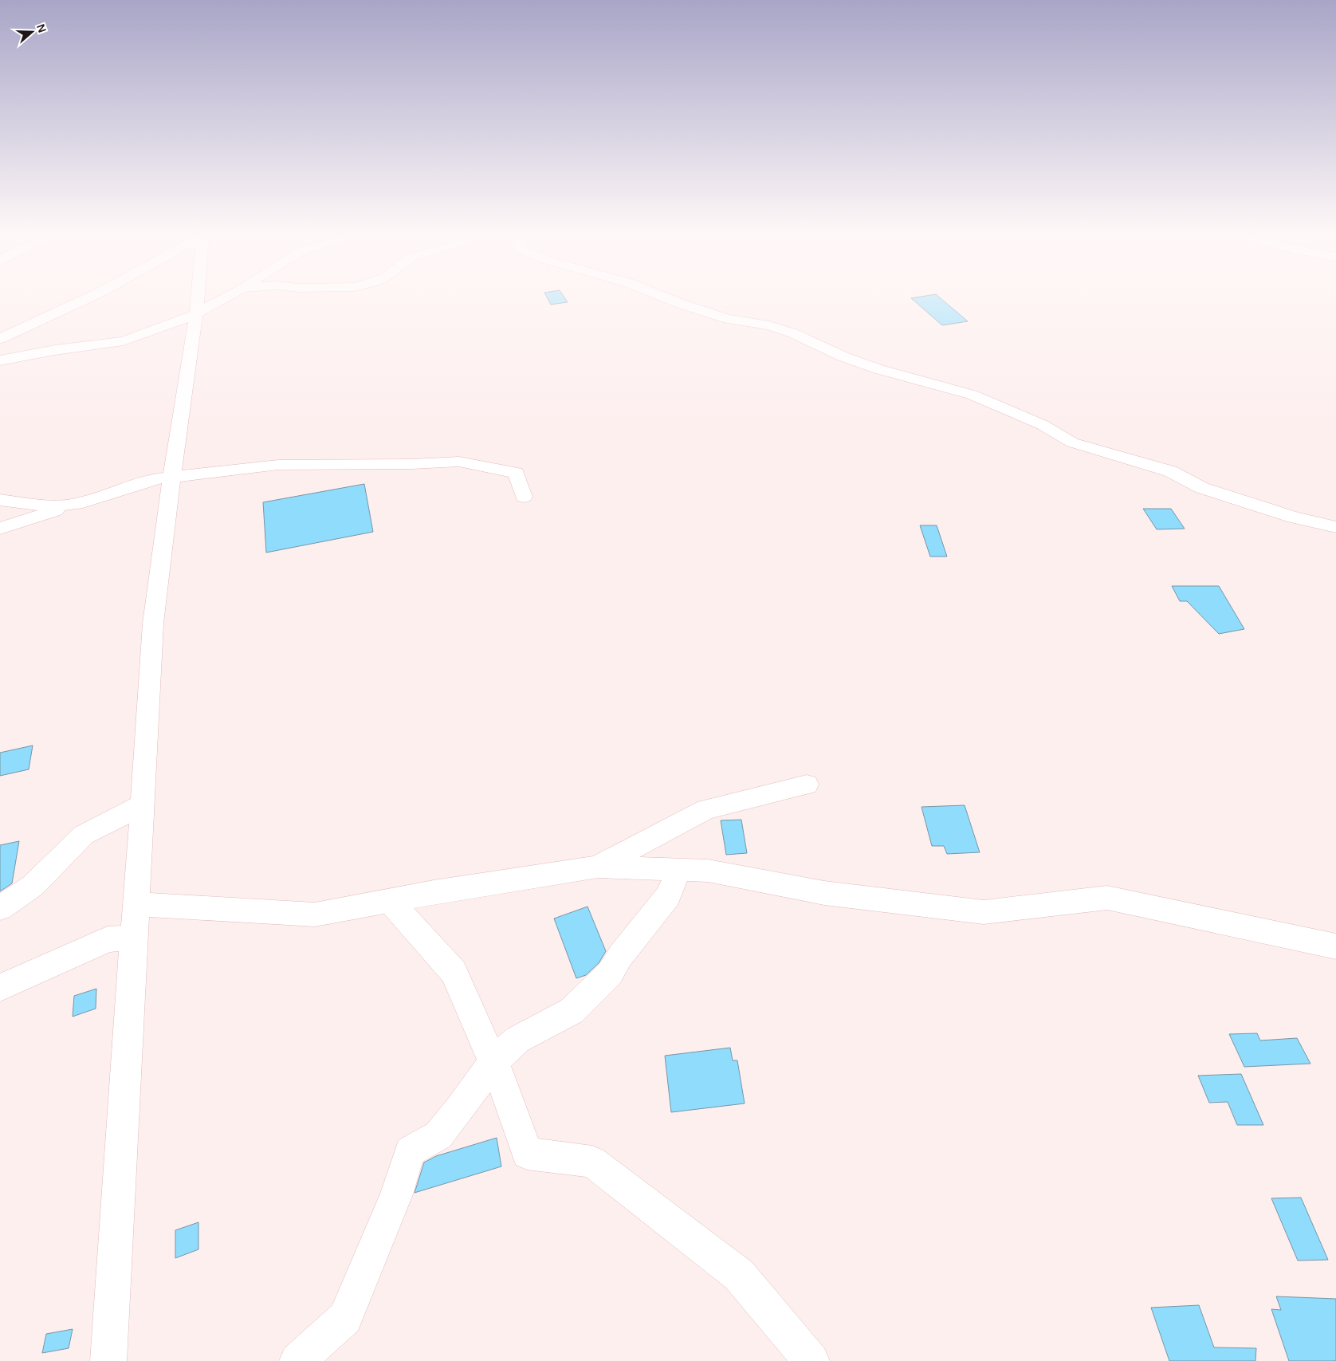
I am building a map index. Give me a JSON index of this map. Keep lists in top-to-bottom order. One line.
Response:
{"north":"right"}
